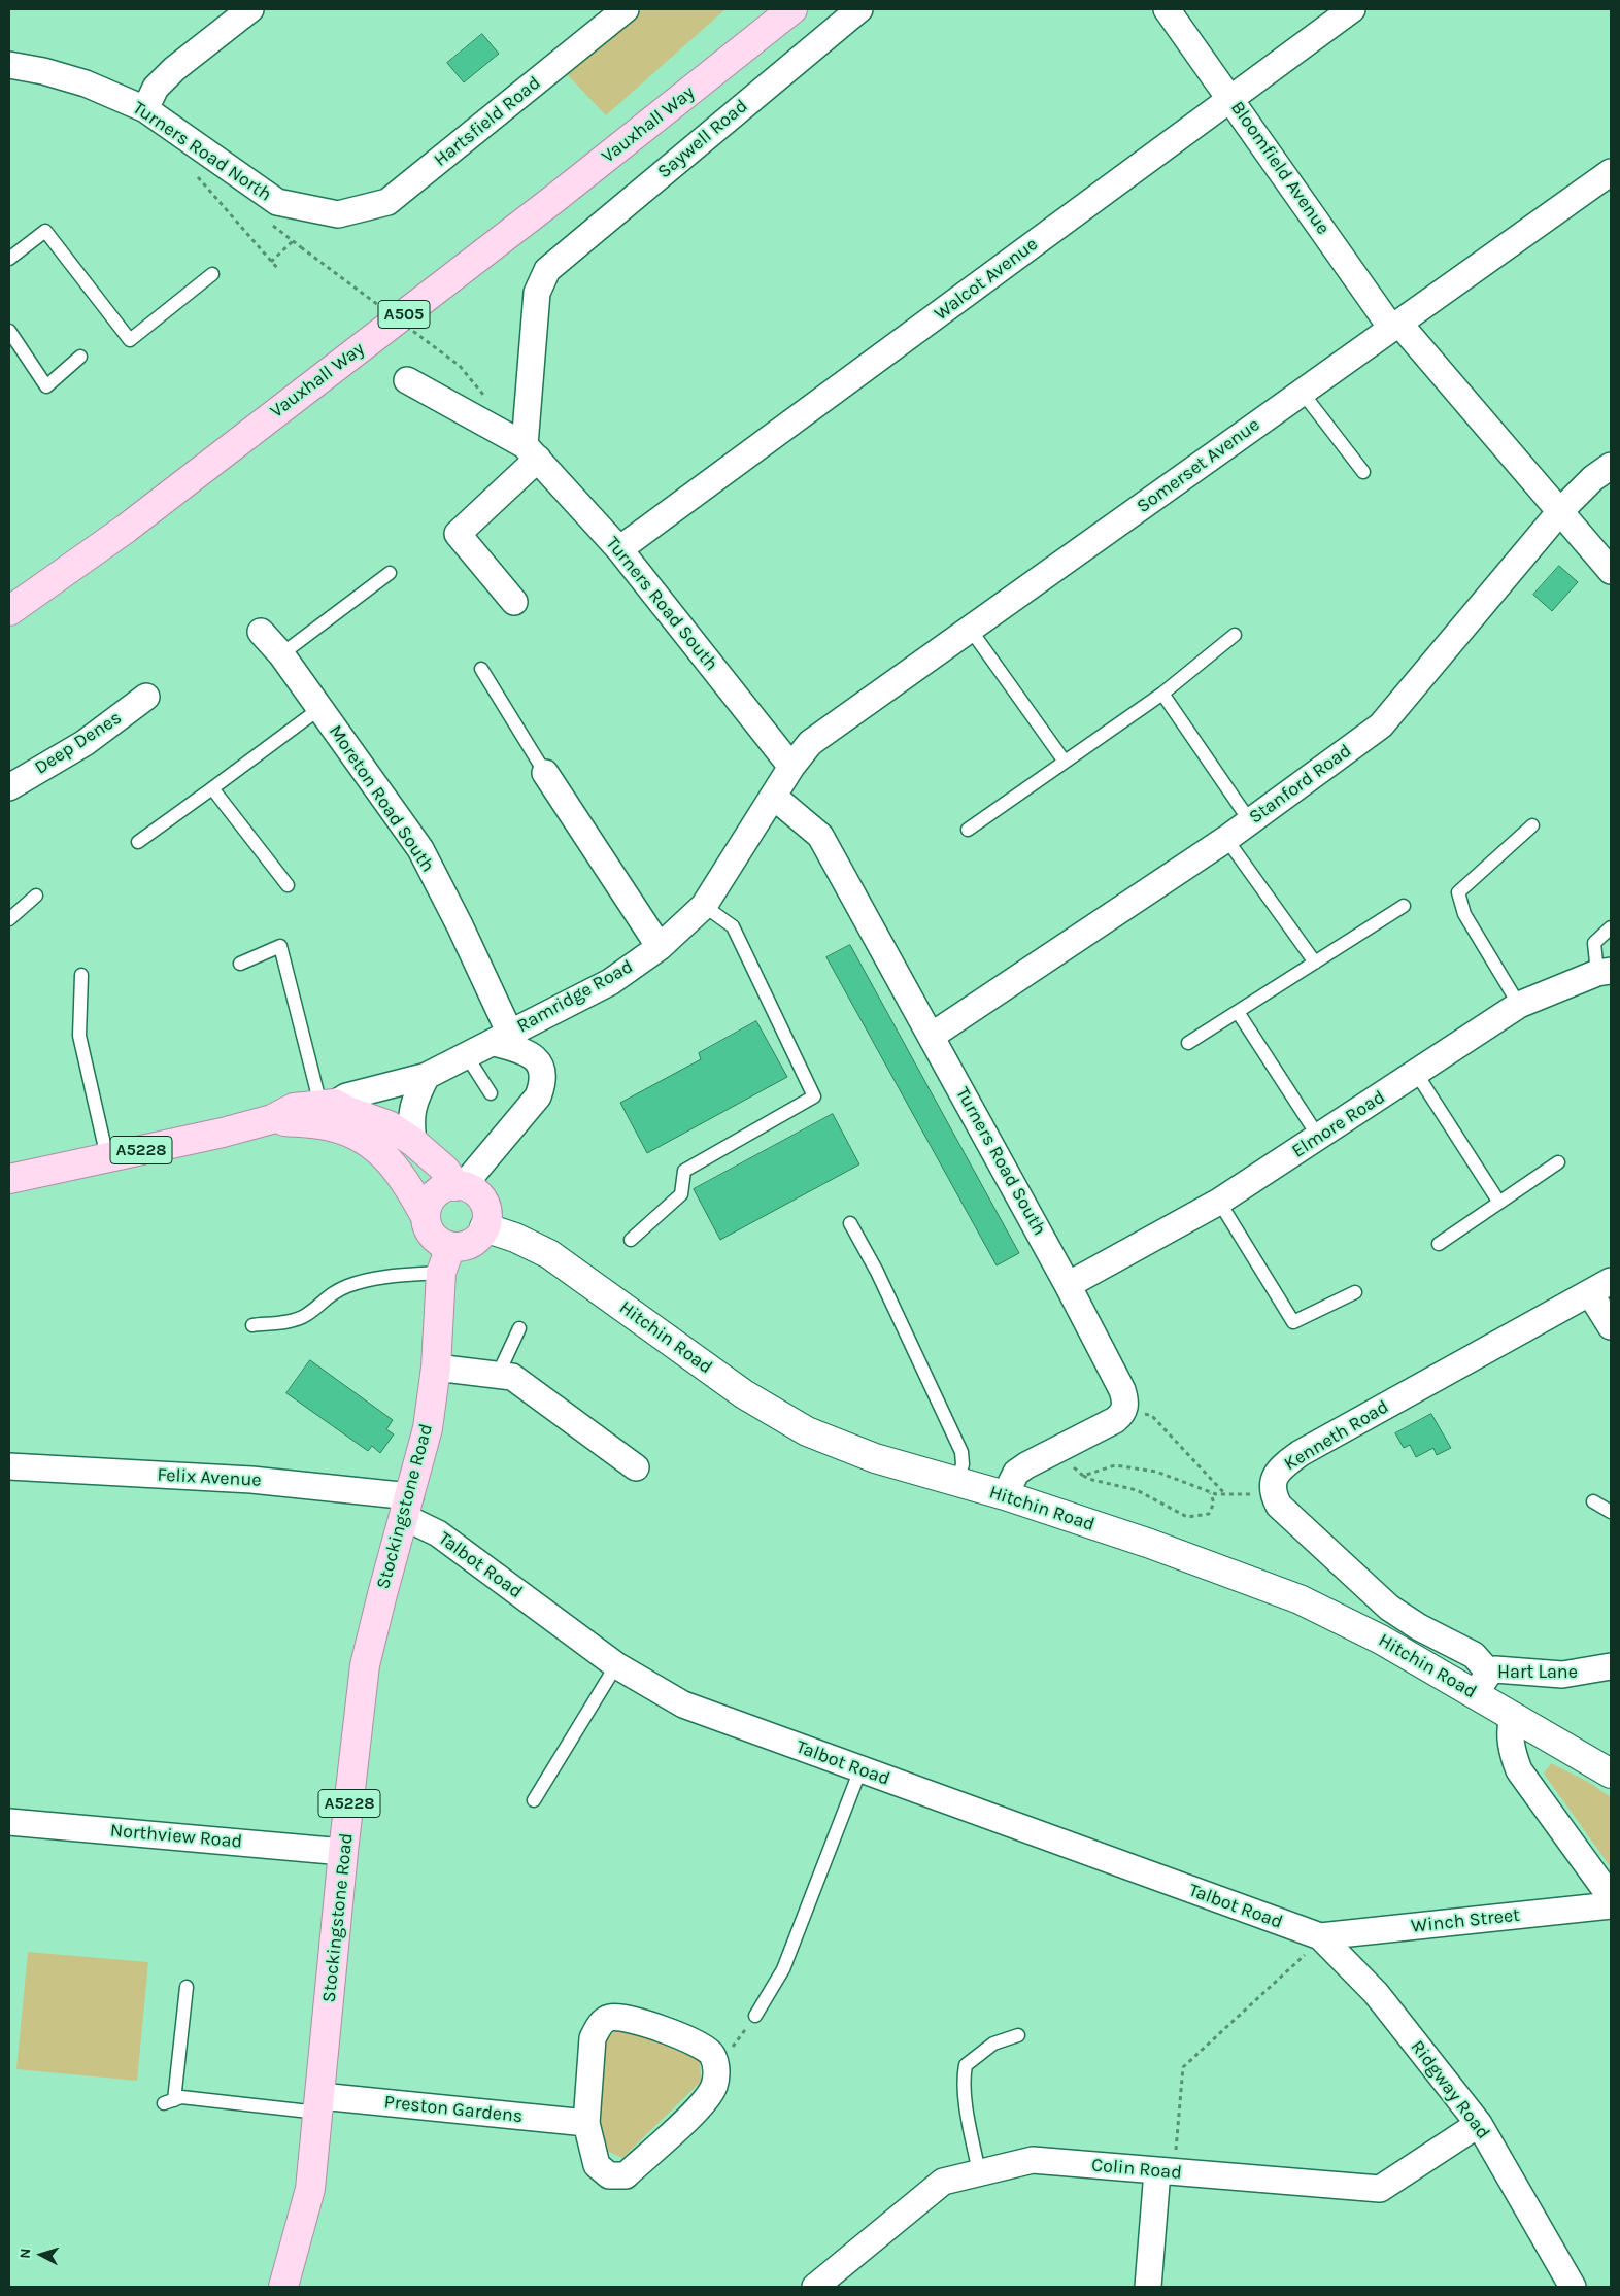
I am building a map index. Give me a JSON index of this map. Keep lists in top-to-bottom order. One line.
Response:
{"streets":{"main road":["Vauxhall Way","A505","A5228","Stockingstone Road"],"street":["Hartsfield Road","Saywell Road","Turners Road North","Bloomfield Avenue","Walcot Avenue","Somerset Avenue","Turners Road South","Deep Denes","Stanford Road","Moreton Road South","Ramridge Road","Elmore Road","Hitchin Road","Kenneth Road","Felix Avenue","Talbot Road","Hart Lane","Northview Road","Winch Street","Ridgway Road","Preston Gardens","Colin Road"]},"crossings":[["Hartsfield Road","Turners Road North"],["Saywell Road","Turners Road South"],["Bloomfield Avenue","Walcot Avenue"],["Bloomfield Avenue","Somerset Avenue"],["Bloomfield Avenue","Stanford Road"],["Walcot Avenue","Turners Road South"],["Somerset Avenue","Turners Road South"],["Somerset Avenue","Ramridge Road"],["Turners Road South","Stanford Road"],["Turners Road South","Ramridge Road"],["Turners Road South","Elmore Road"],["Moreton Road South","Ramridge Road"],["Ramridge Road","A5228"],["A5228","Hitchin Road"],["A5228","Stockingstone Road"],["Hitchin Road","Stockingstone Road"],["Hitchin Road","Hart Lane"],["Felix Avenue","Stockingstone Road"],["Felix Avenue","Talbot Road"],["Stockingstone Road","Talbot Road"],["Stockingstone Road","Northview Road"],["Stockingstone Road","Preston Gardens"],["Talbot Road","Winch Street"],["Talbot Road","Ridgway Road"],["Winch Street","Ridgway Road"],["Ridgway Road","Colin Road"]],"north":"left"}
